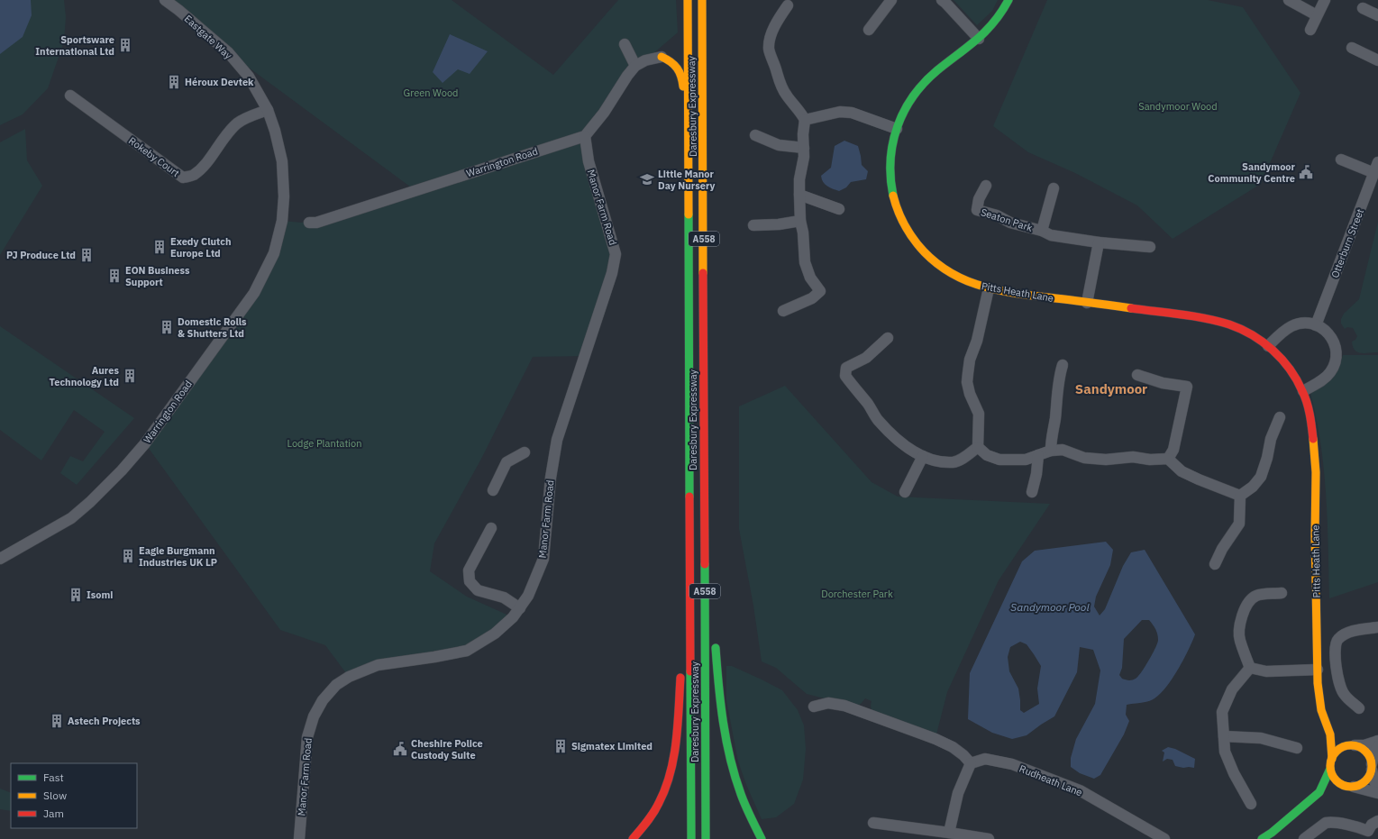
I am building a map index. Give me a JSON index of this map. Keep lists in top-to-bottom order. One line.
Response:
{"streets":{"main road":["Daresbury Expressway","A558","Pitts Heath Lane"],"street":["Eastgate Way","Rokeby Court","Warrington Road","Manor Farm Road","Seaton Park","Otterburn Street","Rudheath Lane"]},"crossings":[["Eastgate Way","Rokeby Court"],["Eastgate Way","Warrington Road"],["Warrington Road","Manor Farm Road"],["Otterburn Street","Pitts Heath Lane"]],"districts":["Sandymoor"],"water":["Sandymoor Pool"],"parks":["Green Wood","Sandymoor Wood","Lodge Plantation","Dorchester Park"],"places":{"building":["Sportsware International Ltd","Héroux Devtek","Exedy Clutch Europe Ltd","PJ Produce Ltd","EON Business Support","Domestic Rolls & Shutters Ltd","Aures Technology Ltd","Eagle Burgmann Industries UK LP","Isomi","Astech Projects","Sigmatex Limited"],"public building":["Sandymoor Community Centre","Cheshire Police Custody Suite"],"school or university":["Little Manor Day Nursery"]},"legend":["Fast","Slow","Jam"]}
